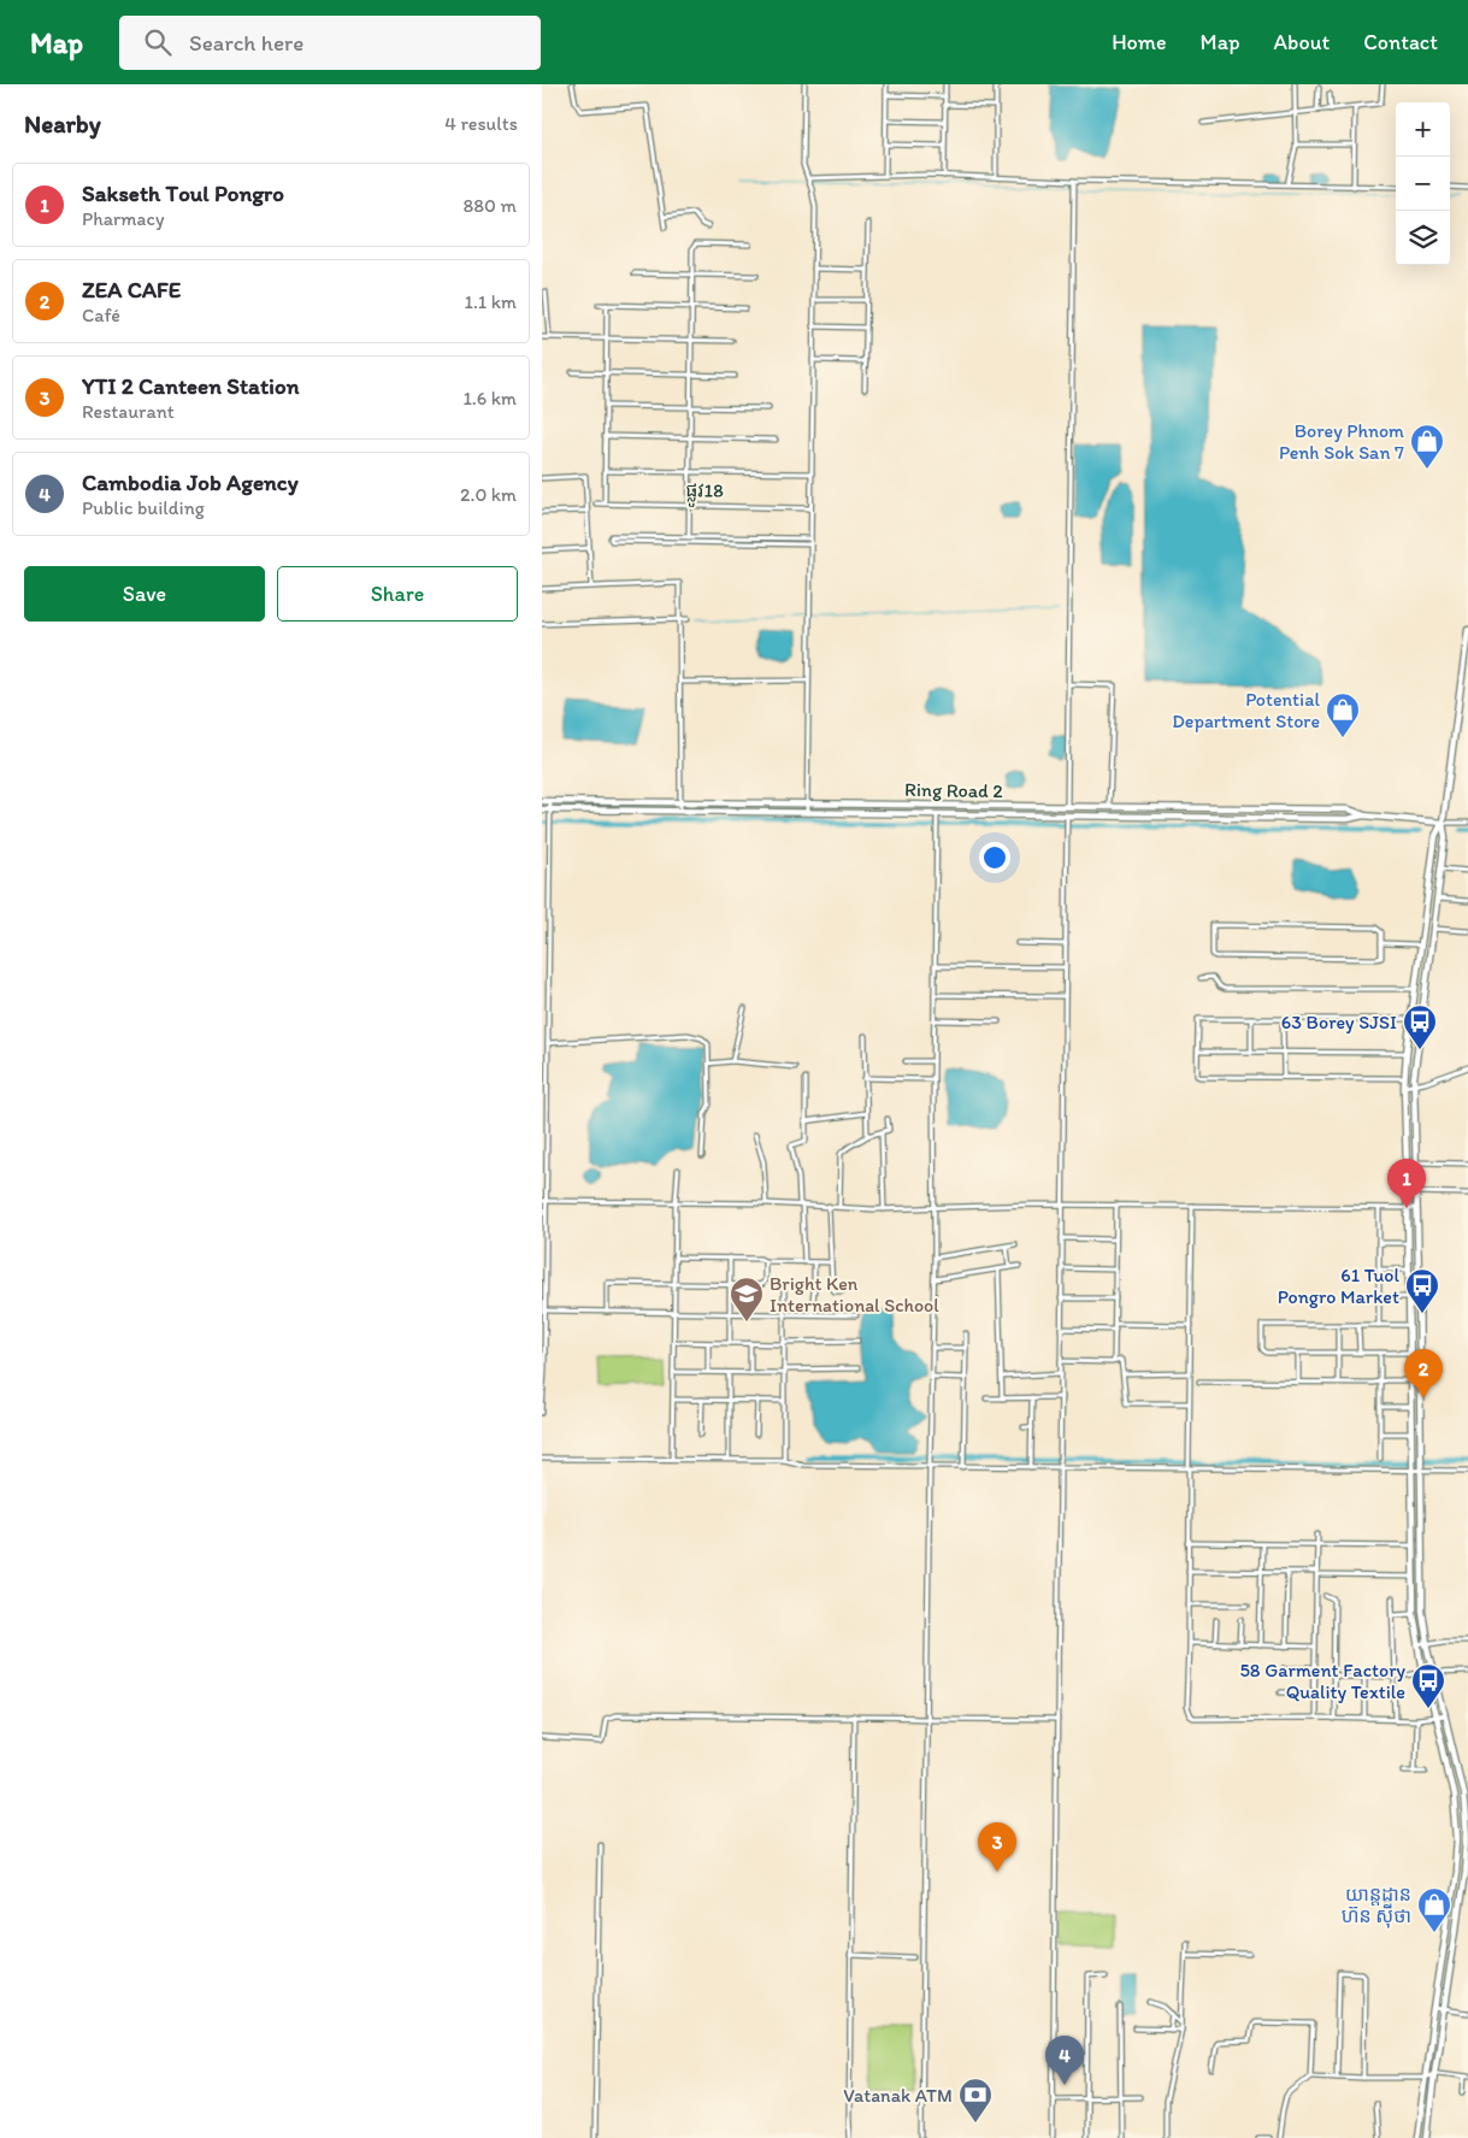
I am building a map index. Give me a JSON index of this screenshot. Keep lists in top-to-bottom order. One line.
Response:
{"streets":{"main road":["Ring Road 2"],"street":["ផ្លូវ18"]},"places":{"shop":["Borey Phnom Penh Sok San 7","Potential Department Store","យាន្ដដ្ឋាន ហ៊ន ស៊ីថា"],"bus stop":["63 Borey SJSI","61 Tuol Pongro Market","58 Garment Factory Quality Textile"],"school or university":["Bright Ken International School"],"bank":["Vatanak ATM"]},"page":{"header":"Map","search":"Search here","nav":["Home","Map","About","Contact"],"heading":["Nearby","4 results"],"map_buttons":["+","−"],"list":[{"mark":"1","name":"Sakseth Toul Pongro","note":"Pharmacy","value":"880 m"},{"mark":"2","name":"ZEA CAFE","note":"Café","value":"1.1 km"},{"mark":"3","name":"YTI 2 Canteen Station","note":"Restaurant","value":"1.6 km"},{"mark":"4","name":"Cambodia Job Agency","note":"Public building","value":"2.0 km"}],"buttons":["Save","Share"],"pins":["1","2","3","4"]}}
